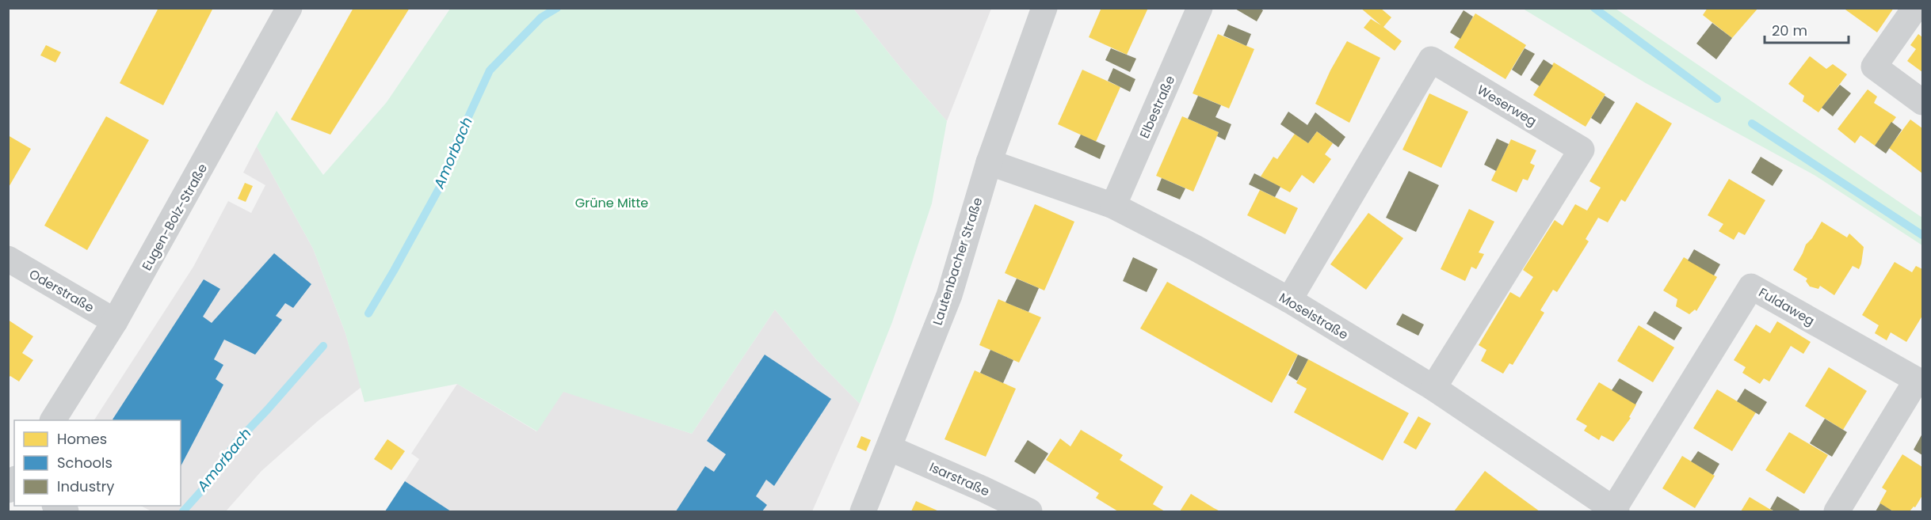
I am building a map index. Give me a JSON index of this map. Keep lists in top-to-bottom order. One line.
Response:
{"streets":{"street":["Weserweg","Elbestraße","Eugen-Bolz-Straße","Lautenbacher Straße","Oderstraße","Fuldaweg","Moselstraße","Isarstraße"]},"crossings":[["Weserweg","Moselstraße"],["Elbestraße","Moselstraße"],["Eugen-Bolz-Straße","Oderstraße"],["Lautenbacher Straße","Moselstraße"],["Lautenbacher Straße","Isarstraße"],["Fuldaweg","Moselstraße"]],"water":["Amorbach"],"parks":["Grüne Mitte"],"legend":["Homes","Schools","Industry"],"scale_bar":"20 m"}
